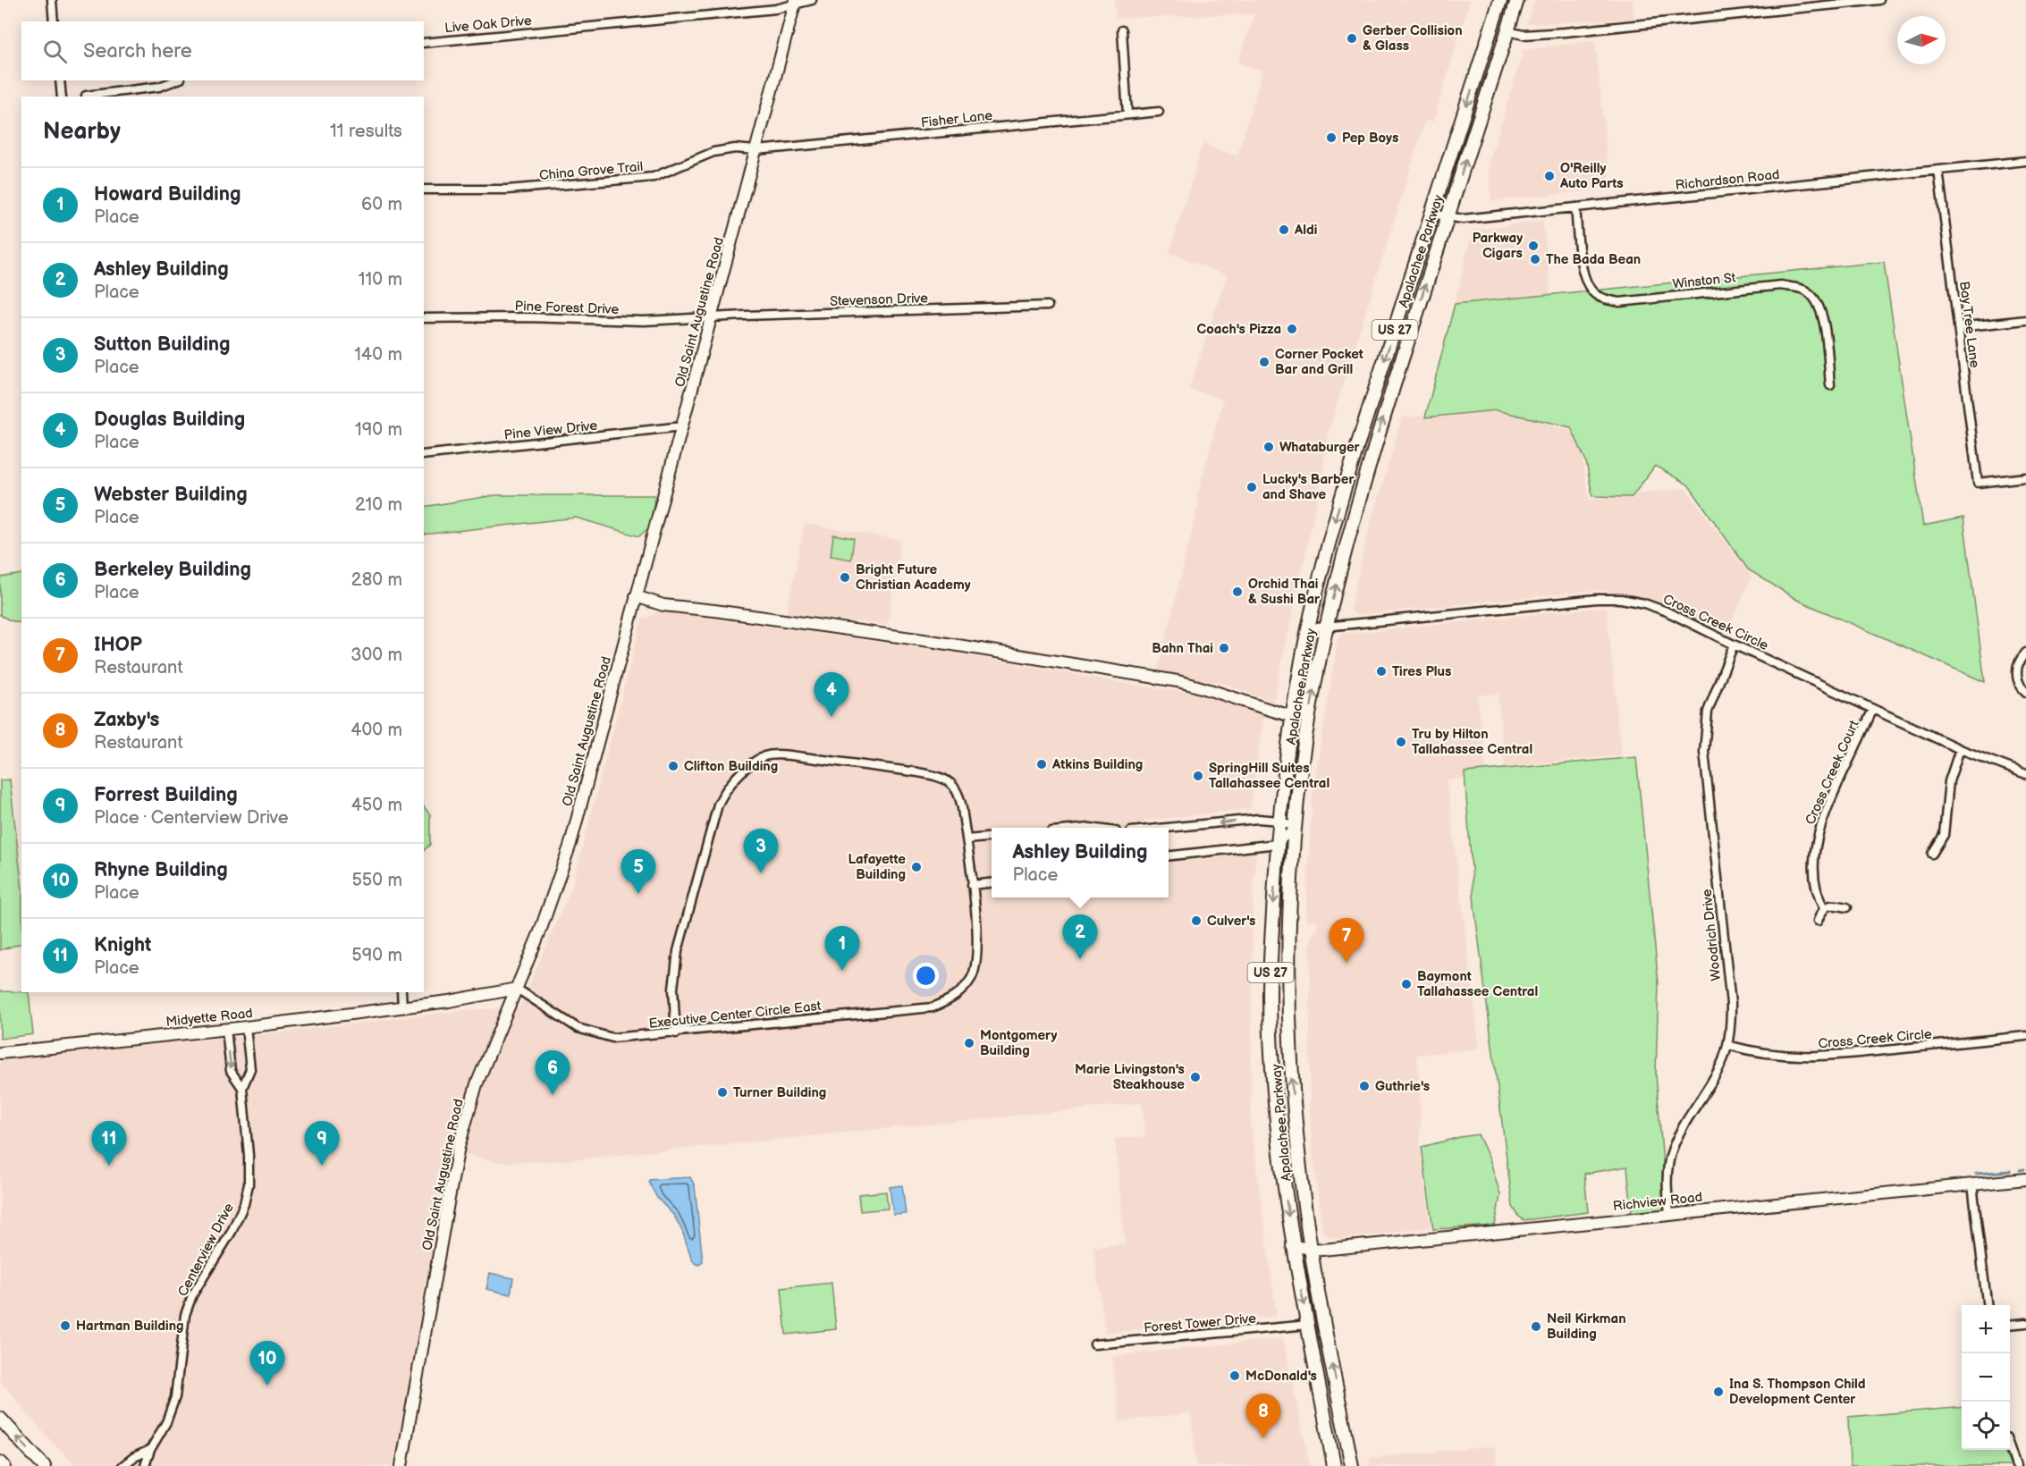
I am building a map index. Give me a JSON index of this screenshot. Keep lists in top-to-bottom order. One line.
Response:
{"streets":{"main road":["Apalachee Parkway","US 27"],"street":["Live Oak Drive","Fisher Lane","China Grove Trail","Richardson Road","Winston St","Stevenson Drive","Pine Forest Drive","Old Saint Augustine Road","Bay Tree Lane","Pine View Drive","Cross Creek Circle","Cross Creek Court","Woodrich Drive","Executive Center Circle East","Midyette Road","Richview Road","Centerview Drive","Forest Tower Drive"]},"crossings":[["Live Oak Drive","Old Saint Augustine Road"],["Fisher Lane","China Grove Trail"],["Fisher Lane","Old Saint Augustine Road"],["China Grove Trail","Old Saint Augustine Road"],["Richardson Road","Apalachee Parkway"],["Richardson Road","Winston St"],["Richardson Road","Bay Tree Lane"],["Apalachee Parkway","Cross Creek Circle"],["Apalachee Parkway","Richview Road"],["Apalachee Parkway","Forest Tower Drive"],["Stevenson Drive","Pine Forest Drive"],["Stevenson Drive","Old Saint Augustine Road"],["Pine Forest Drive","Old Saint Augustine Road"],["Old Saint Augustine Road","Pine View Drive"],["Old Saint Augustine Road","Executive Center Circle East"],["Old Saint Augustine Road","Midyette Road"],["Cross Creek Circle","Cross Creek Court"],["Cross Creek Circle","Woodrich Drive"],["Woodrich Drive","Richview Road"],["Executive Center Circle East","Midyette Road"],["Midyette Road","Centerview Drive"]],"places":["Gerber Collision & Glass","Pep Boys","O'Reilly Auto Parts","Aldi","Parkway Cigars","The Bada Bean","Coach's Pizza","Corner Pocket Bar and Grill","Whataburger","Lucky's Barber and Shave","Bright Future Christian Academy","Orchid Thai & Sushi Bar","Bahn Thai","Tires Plus","Tru by Hilton Tallahassee Central","Atkins Building","Clifton Building","SpringHill Suites Tallahassee Central","Lafayette Building","Culver's","Baymont Tallahassee Central","Montgomery Building","Marie Livingston's Steakhouse","Guthrie's","Turner Building","Hartman Building","Neil Kirkman Building","McDonald's","Ina S. Thompson Child Development Center"],"north":"right","page":{"search":"Search here","heading":["Nearby","11 results"],"list":[{"mark":"1","name":"Howard Building","note":"Place","value":"60 m"},{"mark":"2","name":"Ashley Building","note":"Place","value":"110 m"},{"mark":"3","name":"Sutton Building","note":"Place","value":"140 m"},{"mark":"4","name":"Douglas Building","note":"Place","value":"190 m"},{"mark":"5","name":"Webster Building","note":"Place","value":"210 m"},{"mark":"6","name":"Berkeley Building","note":"Place","value":"280 m"},{"mark":"7","name":"IHOP","note":"Restaurant","value":"300 m"},{"mark":"8","name":"Zaxby's","note":"Restaurant","value":"400 m"},{"mark":"9","name":"Forrest Building","note":"Place · Centerview Drive","value":"450 m"},{"mark":"10","name":"Rhyne Building","note":"Place","value":"550 m"},{"mark":"11","name":"Knight","note":"Place","value":"590 m"}],"pins":["4","3","5","2","7","1","6","9","11","10","8"],"popup":["Ashley Building","Place"],"map_buttons":["+","−"]}}
